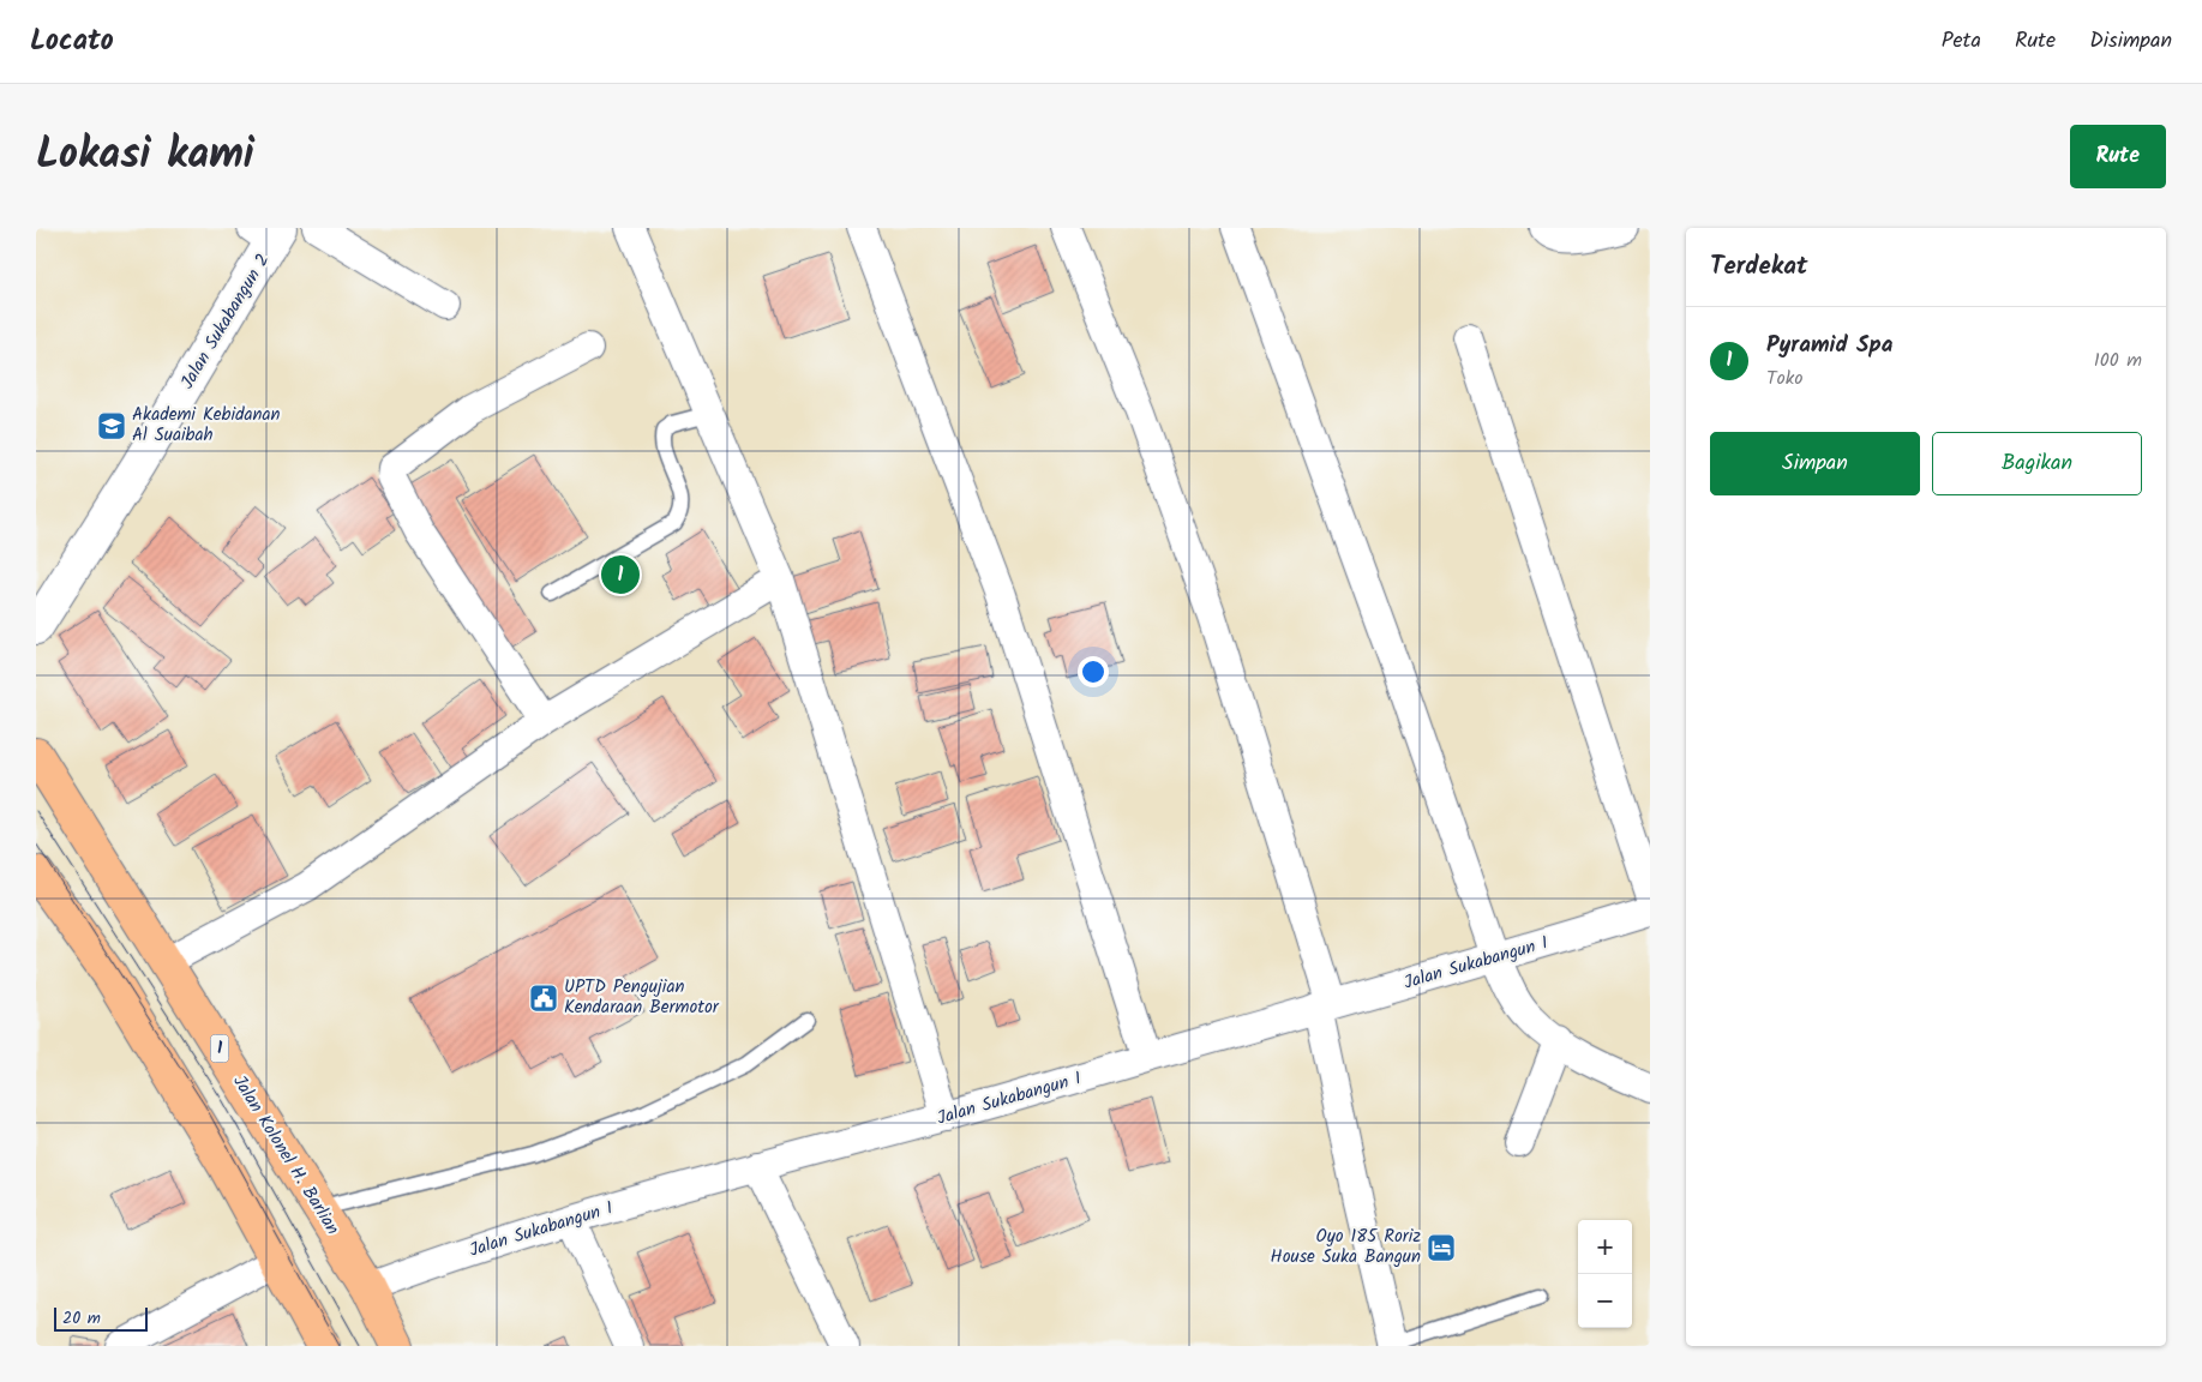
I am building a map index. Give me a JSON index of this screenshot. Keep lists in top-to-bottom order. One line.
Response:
{"streets":{"highway":["1","Jalan Kolonel H. Barlian"],"street":["Jalan Sukabangun 2","Jalan Sukabangun I"]},"crossings":[["Jalan Sukabangun I","Jalan Kolonel H. Barlian"]],"places":{"school or university":["Akademi Kebidanan Al Suaibah"],"public building":["UPTD Pengujian Kendaraan Bermotor"],"hotel":["Oyo 185 Roriz House Suka Bangun"]},"scale_bar":"20 m","page":{"header":"Locato","nav":["Peta","Rute","Disimpan"],"title":"Lokasi kami","buttons":["Rute",["Simpan","Bagikan"]],"heading":"Terdekat","list":[{"mark":"1","name":"Pyramid Spa","note":"Toko","value":"100 m"}],"pins":"1","map_buttons":["+","−"],"scale":"20 m"}}
